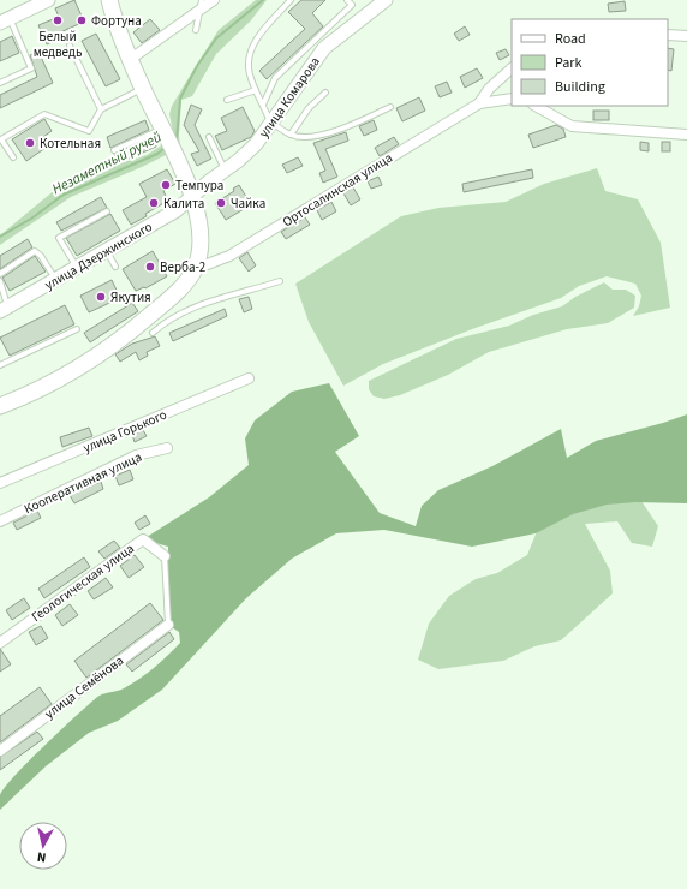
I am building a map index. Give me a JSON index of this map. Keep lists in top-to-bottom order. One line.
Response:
{"streets":{"street":["улица Комарова","Ортосалинская улица","улица Дзержинского","улица Горького","Кооперативная улица","Геологическая улица","улица Семёнова"]},"crossings":[["улица Комарова","улица Дзержинского"]],"water":["Незаметный ручей"],"places":["Белый медведь","Фортуна","Котельная","Темпура","Калита","Чайка","Верба-2","Якутия"],"legend":["Road","Park","Building"],"north":"bottom"}
